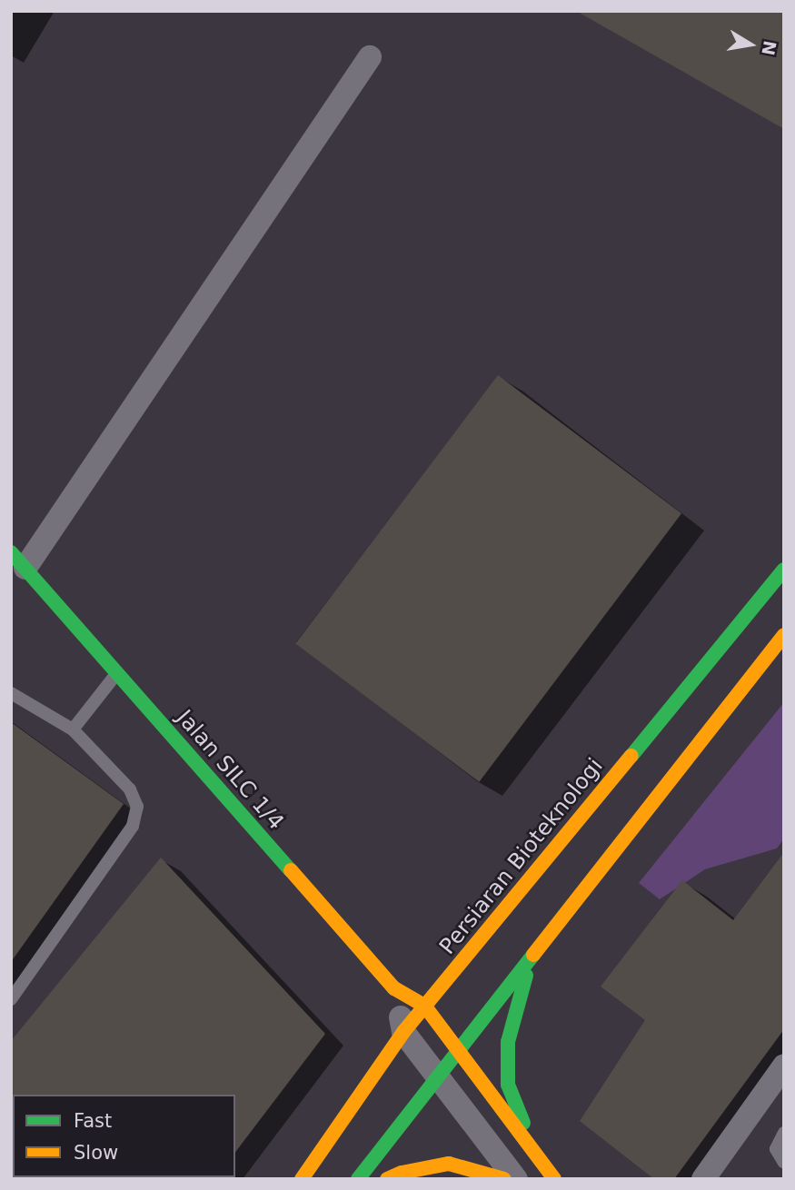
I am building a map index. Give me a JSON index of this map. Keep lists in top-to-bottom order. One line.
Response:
{"streets":{"street":["Jalan SILC 1/4","Persiaran Bioteknologi"]},"crossings":[["Jalan SILC 1/4","Persiaran Bioteknologi"]],"legend":["Fast","Slow"],"north":"right"}
